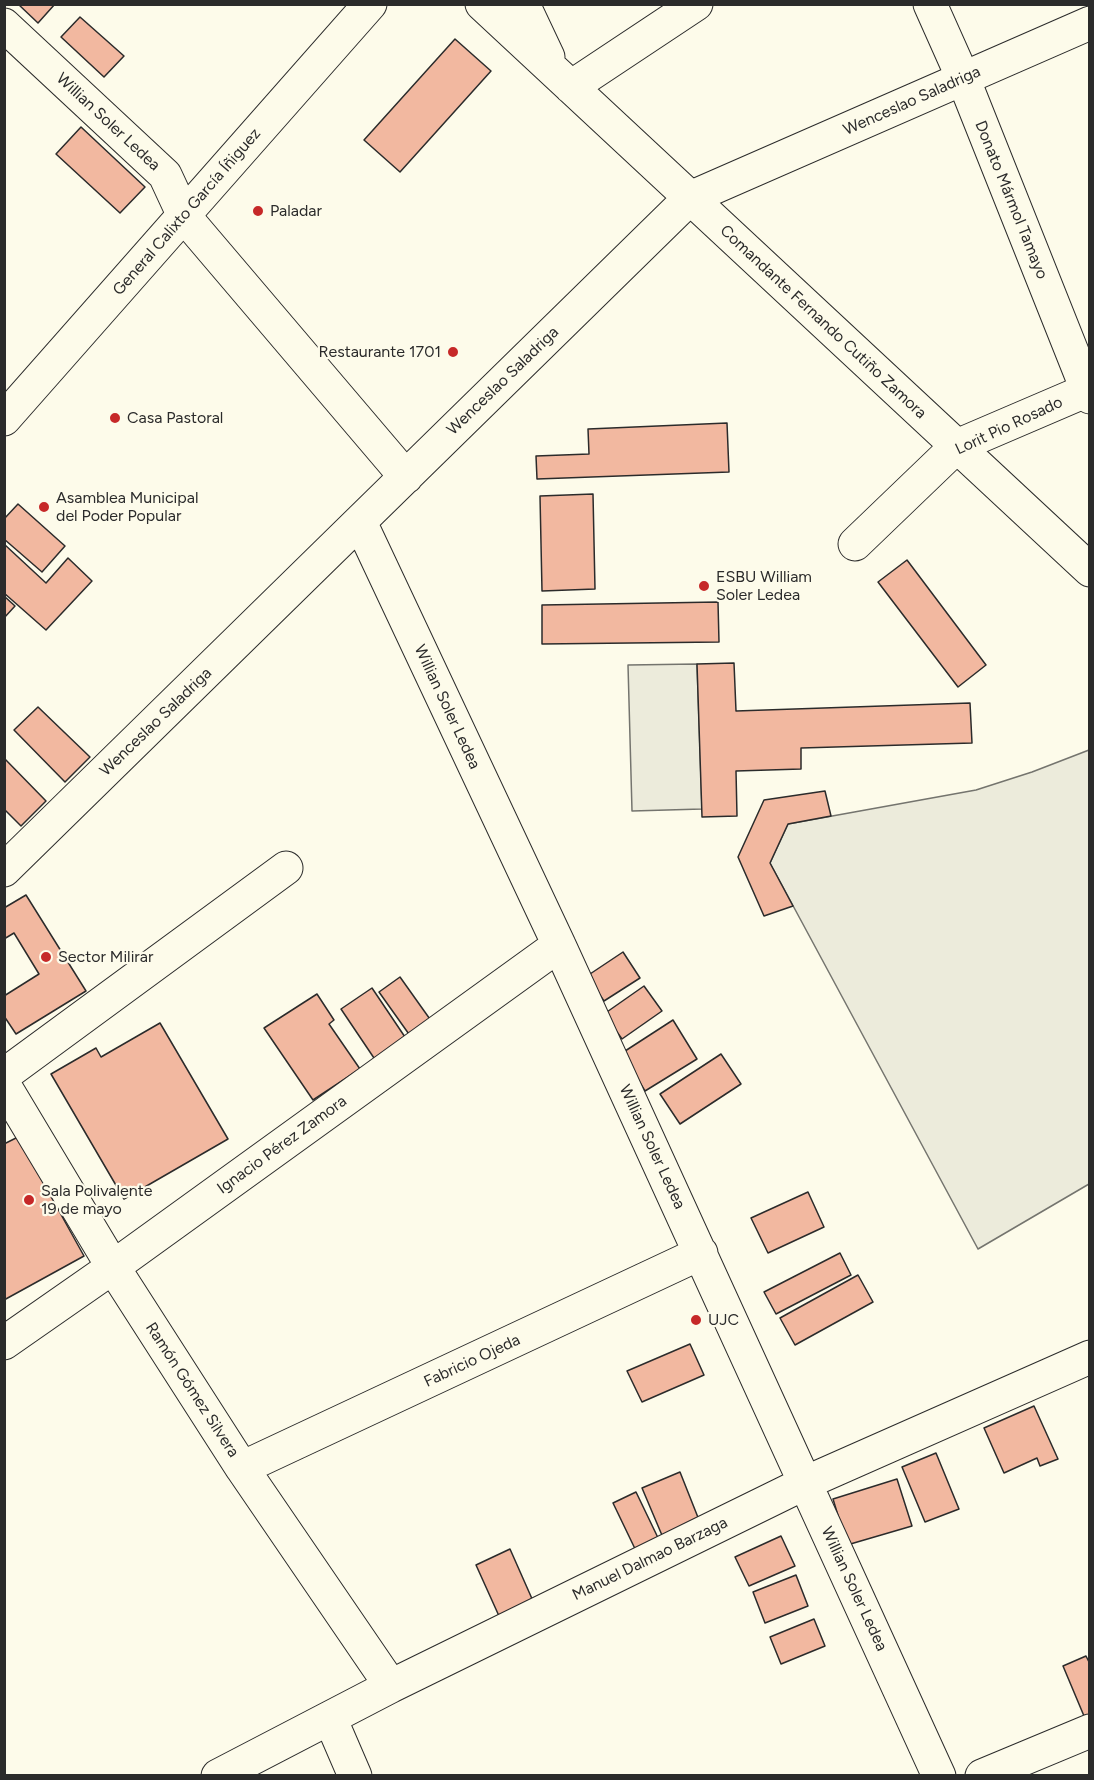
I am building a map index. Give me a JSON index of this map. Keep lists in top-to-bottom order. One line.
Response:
{"streets":{"street":["Wenceslao Saladriga","Willian Soler Ledea","Donato Mármol Tamayo","General Calixto García Íñiguez","Comandante Fernando Cutiño Zamora","Lorit Pio Rosado","Ignacio Pérez Zamora","Fabricio Ojeda","Ramón Gómez Silvera","Manuel Dalmao Barzaga"]},"crossings":[["Wenceslao Saladriga","Willian Soler Ledea"],["Wenceslao Saladriga","Donato Mármol Tamayo"],["Wenceslao Saladriga","Comandante Fernando Cutiño Zamora"],["Willian Soler Ledea","General Calixto García Íñiguez"],["Willian Soler Ledea","Ignacio Pérez Zamora"],["Willian Soler Ledea","Fabricio Ojeda"],["Willian Soler Ledea","Manuel Dalmao Barzaga"],["Donato Mármol Tamayo","Lorit Pio Rosado"],["Comandante Fernando Cutiño Zamora","Lorit Pio Rosado"],["Ignacio Pérez Zamora","Ramón Gómez Silvera"],["Fabricio Ojeda","Ramón Gómez Silvera"],["Ramón Gómez Silvera","Manuel Dalmao Barzaga"]],"places":["Paladar","Restaurante 1701","Casa Pastoral","Asamblea Municipal del Poder Popular","ESBU William Soler Ledea","Sector Milirar","Sala Polivalente 19 de mayo","UJC"]}
